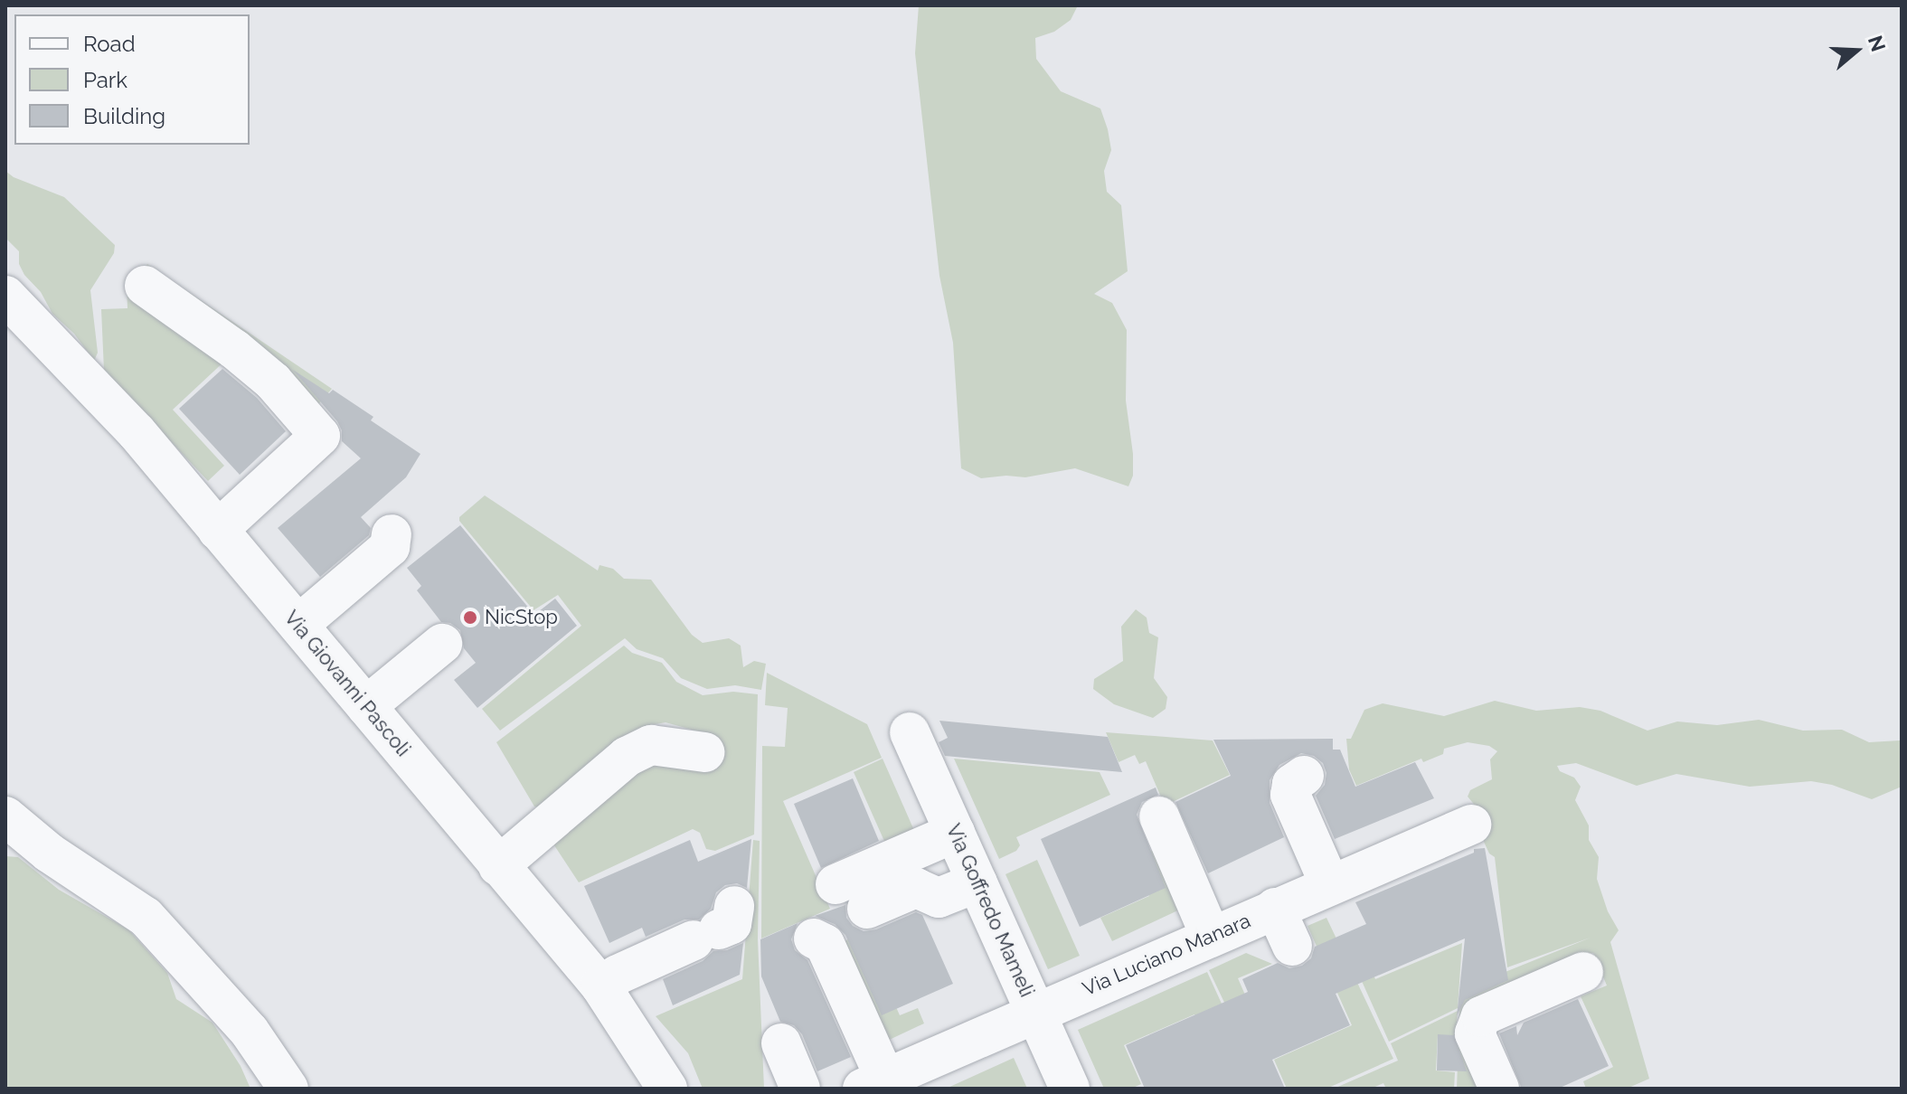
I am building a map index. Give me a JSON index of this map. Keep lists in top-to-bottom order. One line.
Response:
{"streets":{"street":["Via Giovanni Pascoli","Via Goffredo Mameli","Via Luciano Manara"]},"crossings":[["Via Goffredo Mameli","Via Luciano Manara"]],"places":["NicStop"],"legend":["Road","Park","Building"],"north":"right"}
